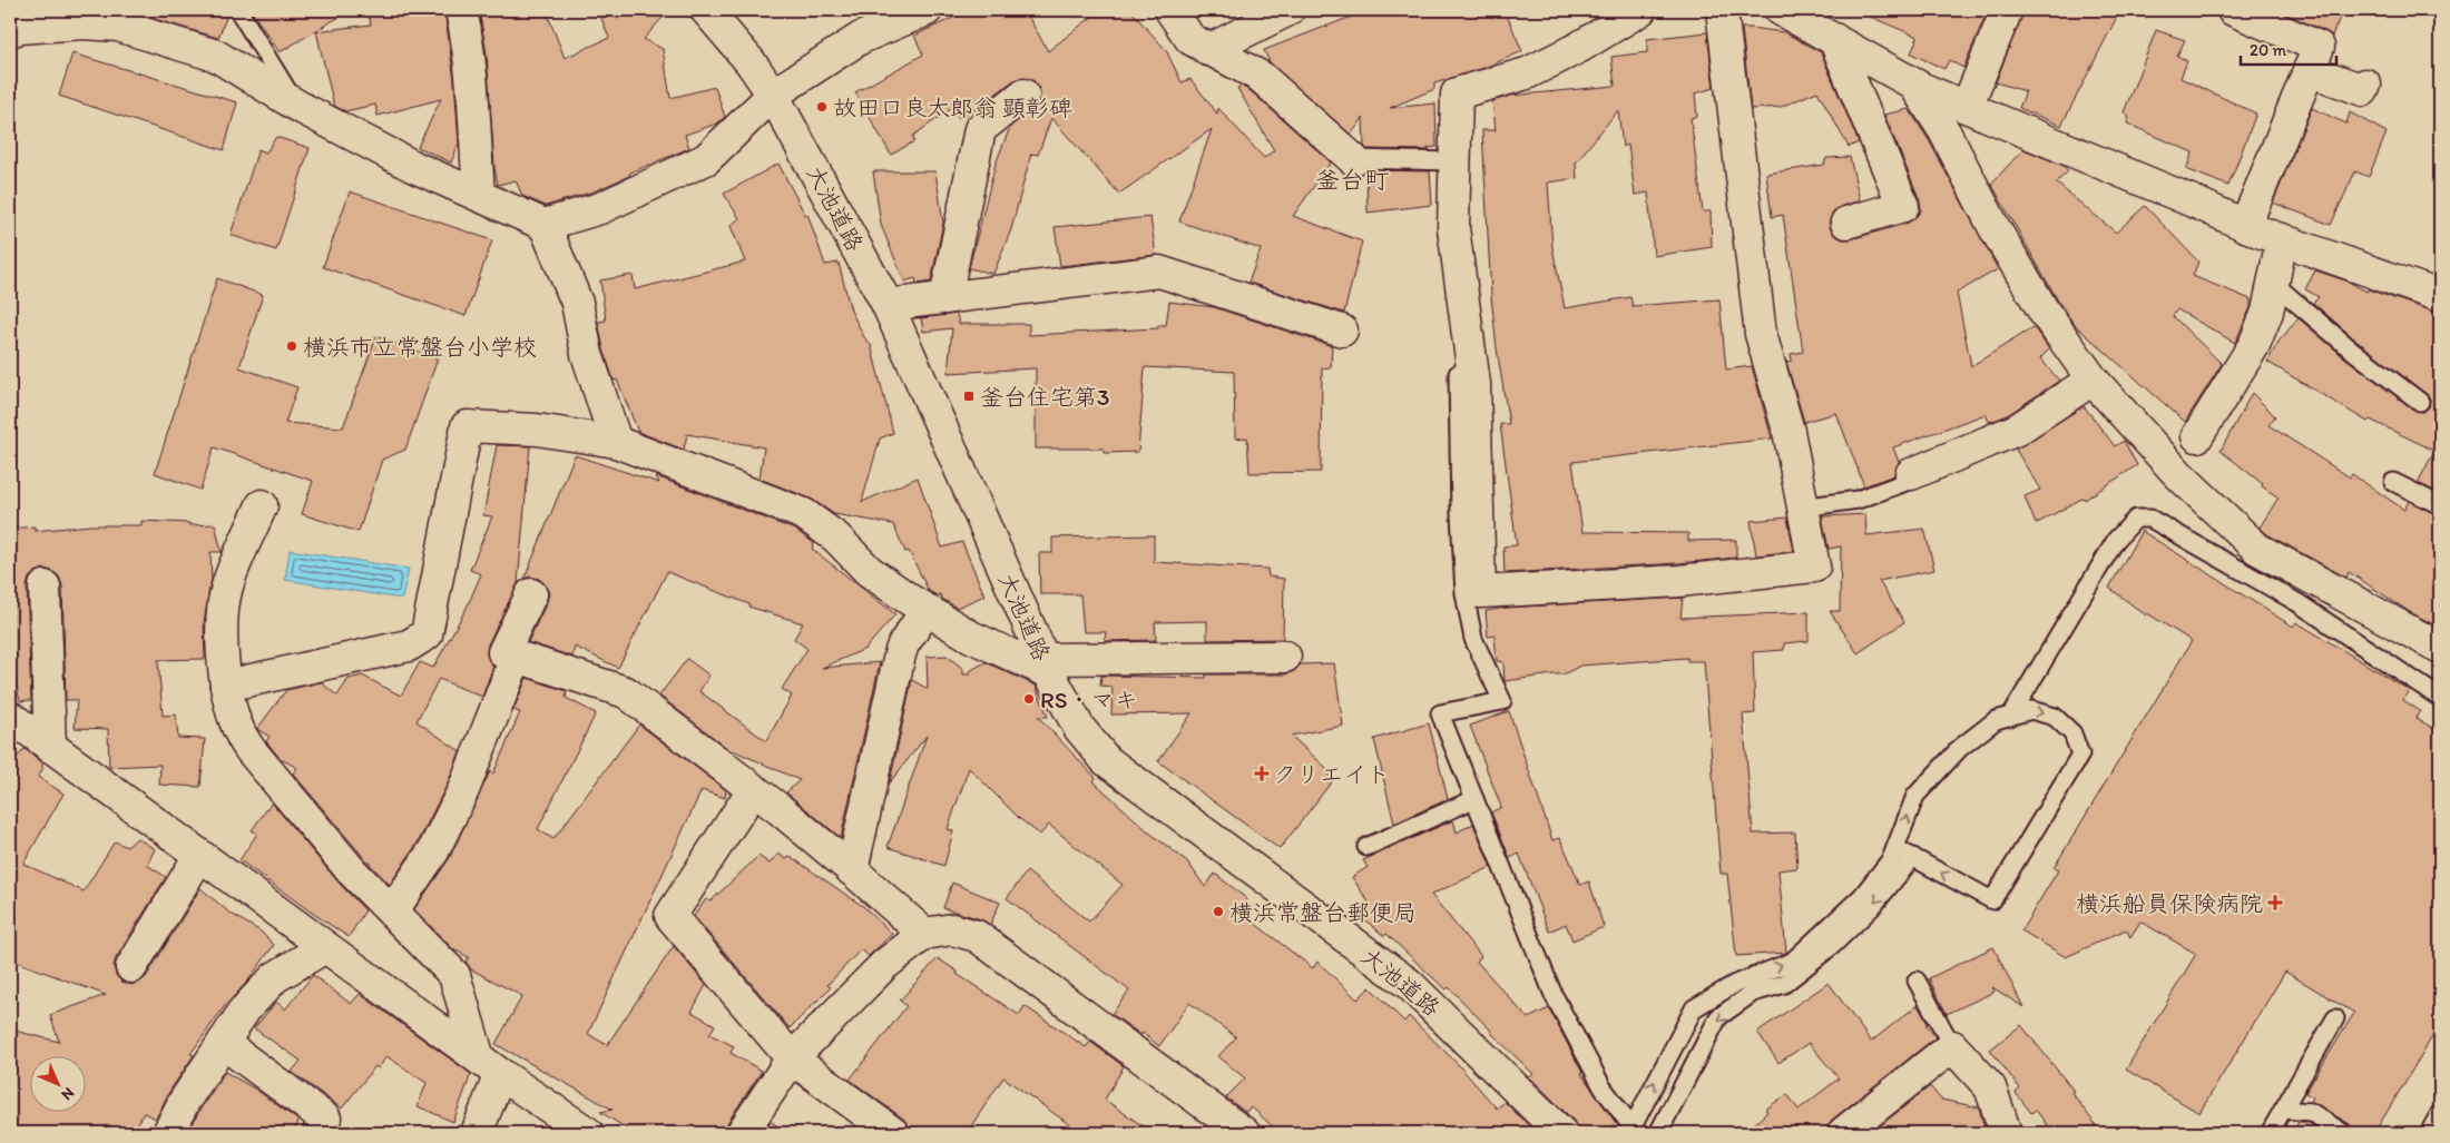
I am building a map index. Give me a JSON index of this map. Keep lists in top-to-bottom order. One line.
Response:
{"streets":{"street":["大池道路"]},"districts":["釜台町"],"places":{"other":["故田口良太郎翁 顕彰碑","横浜市立常盤台小学校","RS・マキ","横浜常盤台郵便局"],"transit":["釜台住宅第3"],"health":["クリエイト","横浜船員保険病院"]},"scale_bar":"20 m","north":"bottom right"}
